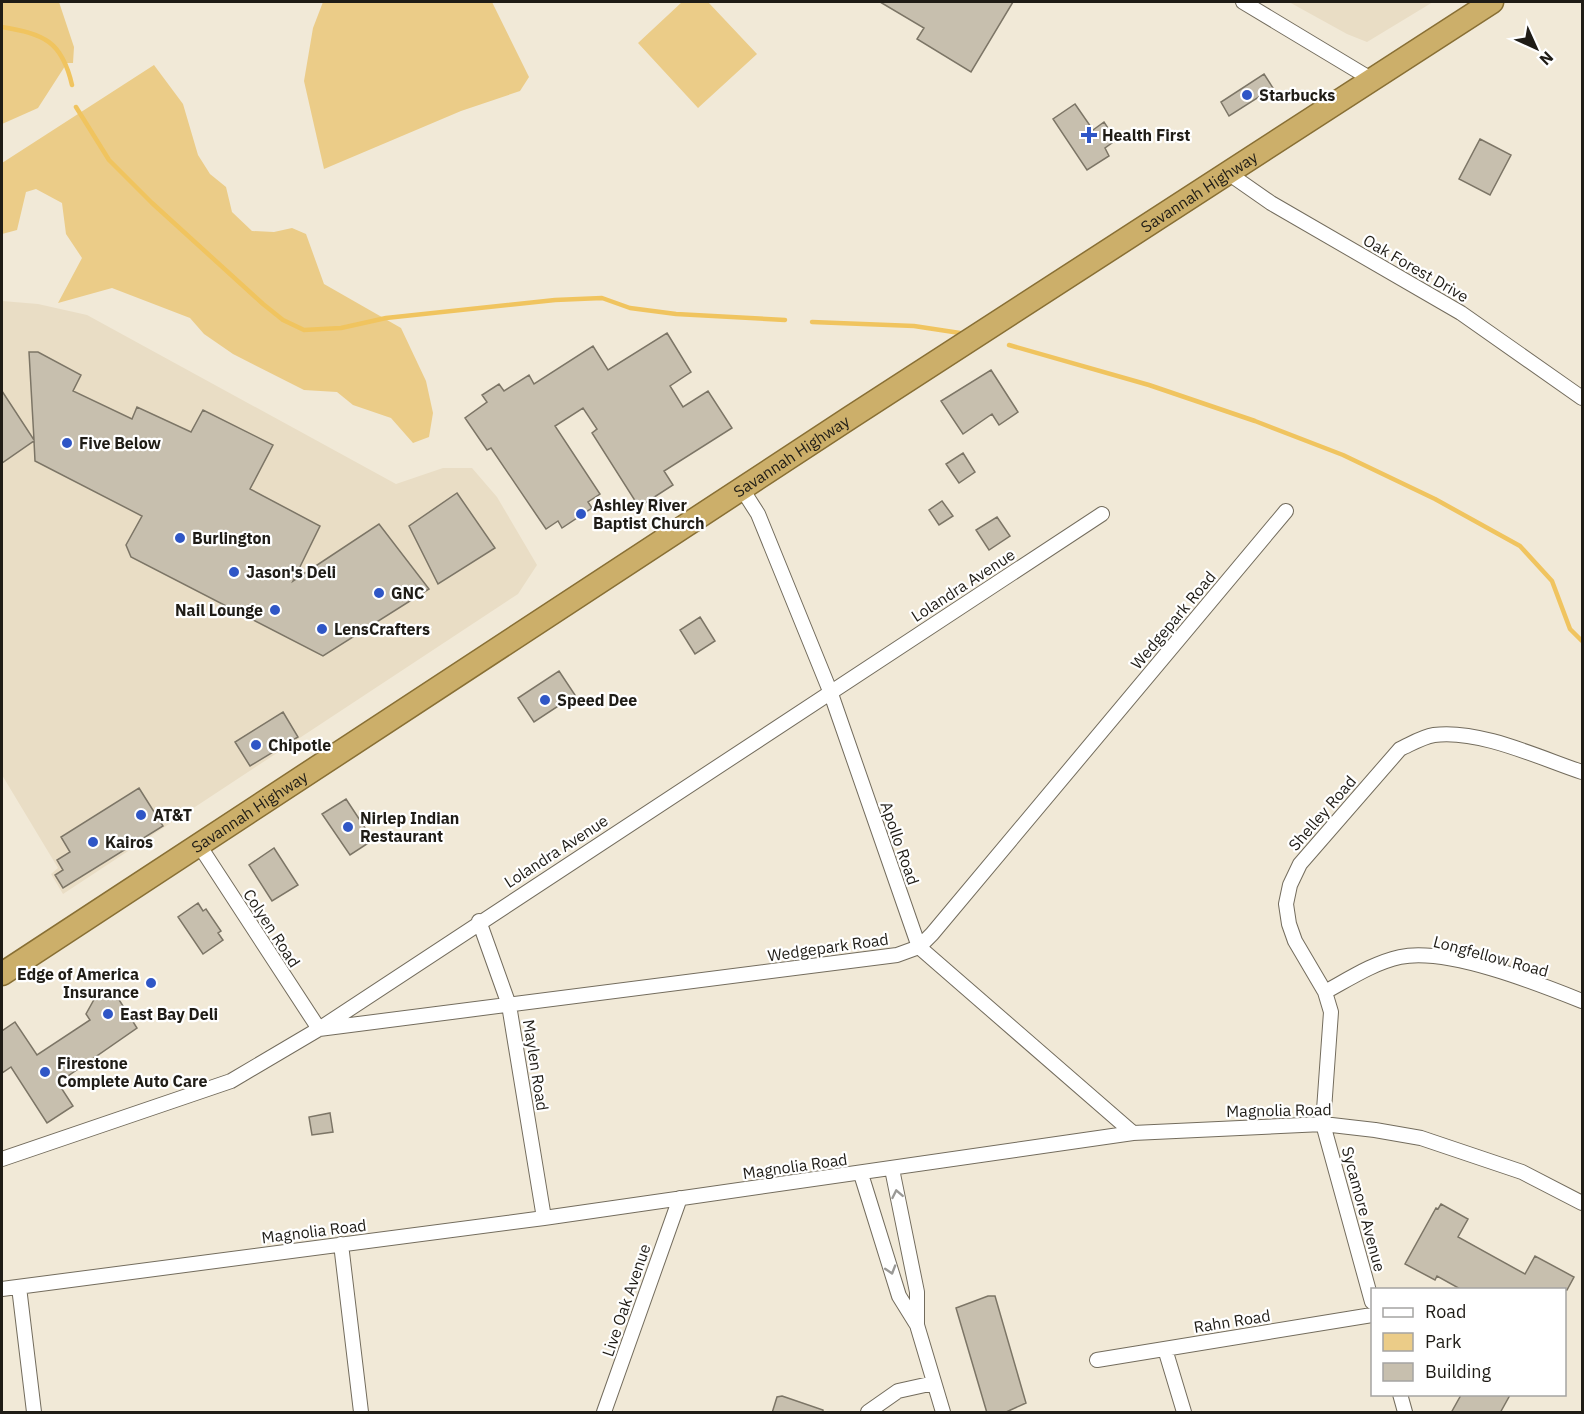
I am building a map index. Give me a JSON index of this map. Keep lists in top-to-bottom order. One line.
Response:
{"streets":{"highway":["Savannah Highway"],"street":["Oak Forest Drive","Lolandra Avenue","Wedgepark Road","Shelley Road","Apollo Road","Colyen Road","Longfellow Road","Maylen Road","Magnolia Road","Sycamore Avenue","Live Oak Avenue","Rahn Road"]},"crossings":[["Savannah Highway","Oak Forest Drive"],["Savannah Highway","Apollo Road"],["Savannah Highway","Colyen Road"],["Lolandra Avenue","Wedgepark Road"],["Lolandra Avenue","Apollo Road"],["Lolandra Avenue","Colyen Road"],["Lolandra Avenue","Maylen Road"],["Wedgepark Road","Apollo Road"],["Wedgepark Road","Colyen Road"],["Wedgepark Road","Maylen Road"],["Shelley Road","Longfellow Road"],["Shelley Road","Magnolia Road"],["Shelley Road","Sycamore Avenue"],["Apollo Road","Magnolia Road"],["Maylen Road","Magnolia Road"],["Magnolia Road","Sycamore Avenue"],["Magnolia Road","Live Oak Avenue"]],"places":{"other":["Starbucks","Five Below","Ashley River Baptist Church","Burlington","Jason's Deli","GNC","Nail Lounge","LensCrafters","Speed Dee","Chipotle","AT&T","Nirlep Indian Restaurant","Kairos","Edge of America Insurance","East Bay Deli","Firestone Complete Auto Care"],"health":["Health First"]},"legend":["Road","Park","Building"],"north":"bottom right"}
